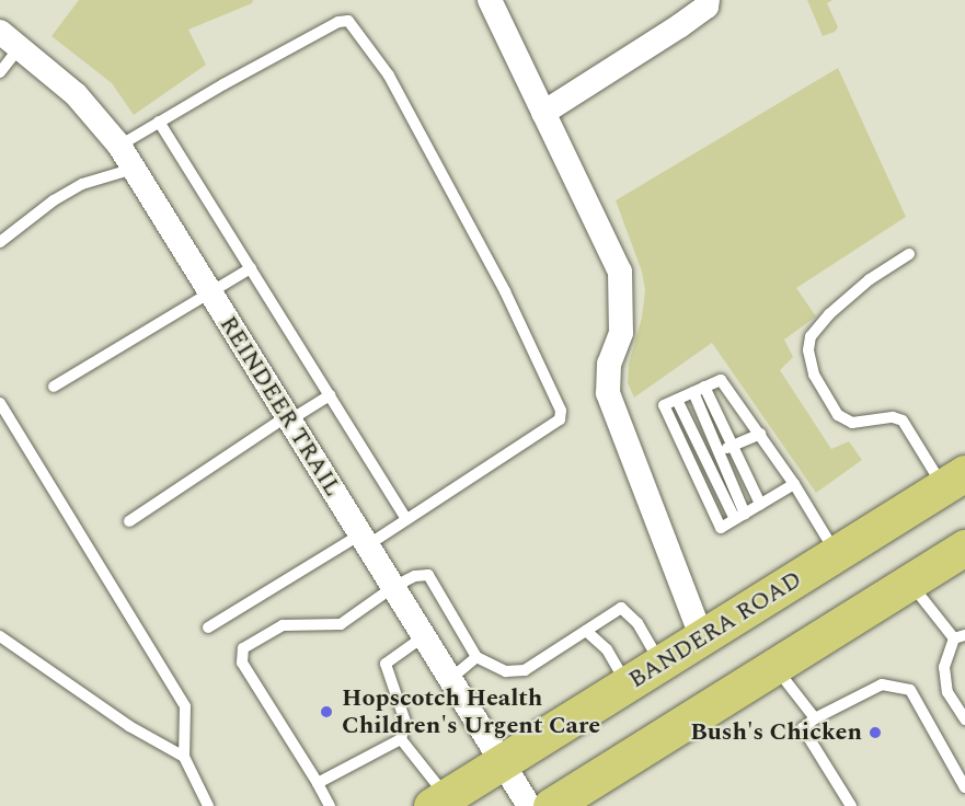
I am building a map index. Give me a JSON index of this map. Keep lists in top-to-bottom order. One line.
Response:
{"streets":{"main road":["BANDERA ROAD"],"street":["REINDEER TRAIL"]},"crossings":[["REINDEER TRAIL","BANDERA ROAD"]],"places":["Hopscotch Health Children's Urgent Care","Bush's Chicken"]}
